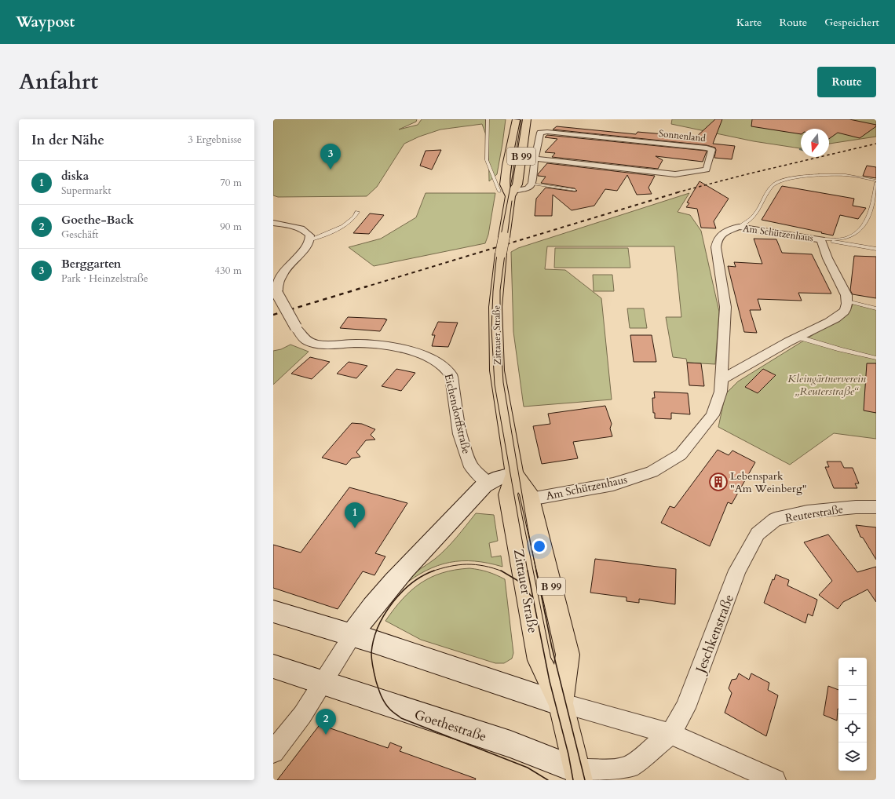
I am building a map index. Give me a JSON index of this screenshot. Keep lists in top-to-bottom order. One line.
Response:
{"streets":{"main road":["B 99","Zittauer Straße"],"street":["Sonnenland","Am Schützenhaus","Eichendorffstraße","Reuterstraße","Jeschkenstraße","Goethestraße"]},"crossings":[["Am Schützenhaus","Zittauer Straße"],["Zittauer Straße","Jeschkenstraße"],["Zittauer Straße","Goethestraße"],["Reuterstraße","Jeschkenstraße"],["Jeschkenstraße","Goethestraße"]],"parks":["Kleingärtnerverein „Reuterstraße“"],"places":{"building":["Lebenspark \"Am Weinberg\""]},"north":"bottom","page":{"header":"Waypost","nav":["Karte","Route","Gespeichert"],"title":"Anfahrt","buttons":"Route","heading":["In der Nähe","3 Ergebnisse"],"pins":["3","1","2"],"list":[{"mark":"1","name":"diska","note":"Supermarkt","value":"70 m"},{"mark":"2","name":"Goethe-Back","note":"Geschäft","value":"90 m"},{"mark":"3","name":"Berggarten","note":"Park · Heinzelstraße","value":"430 m"}],"map_buttons":["+","−"]}}
